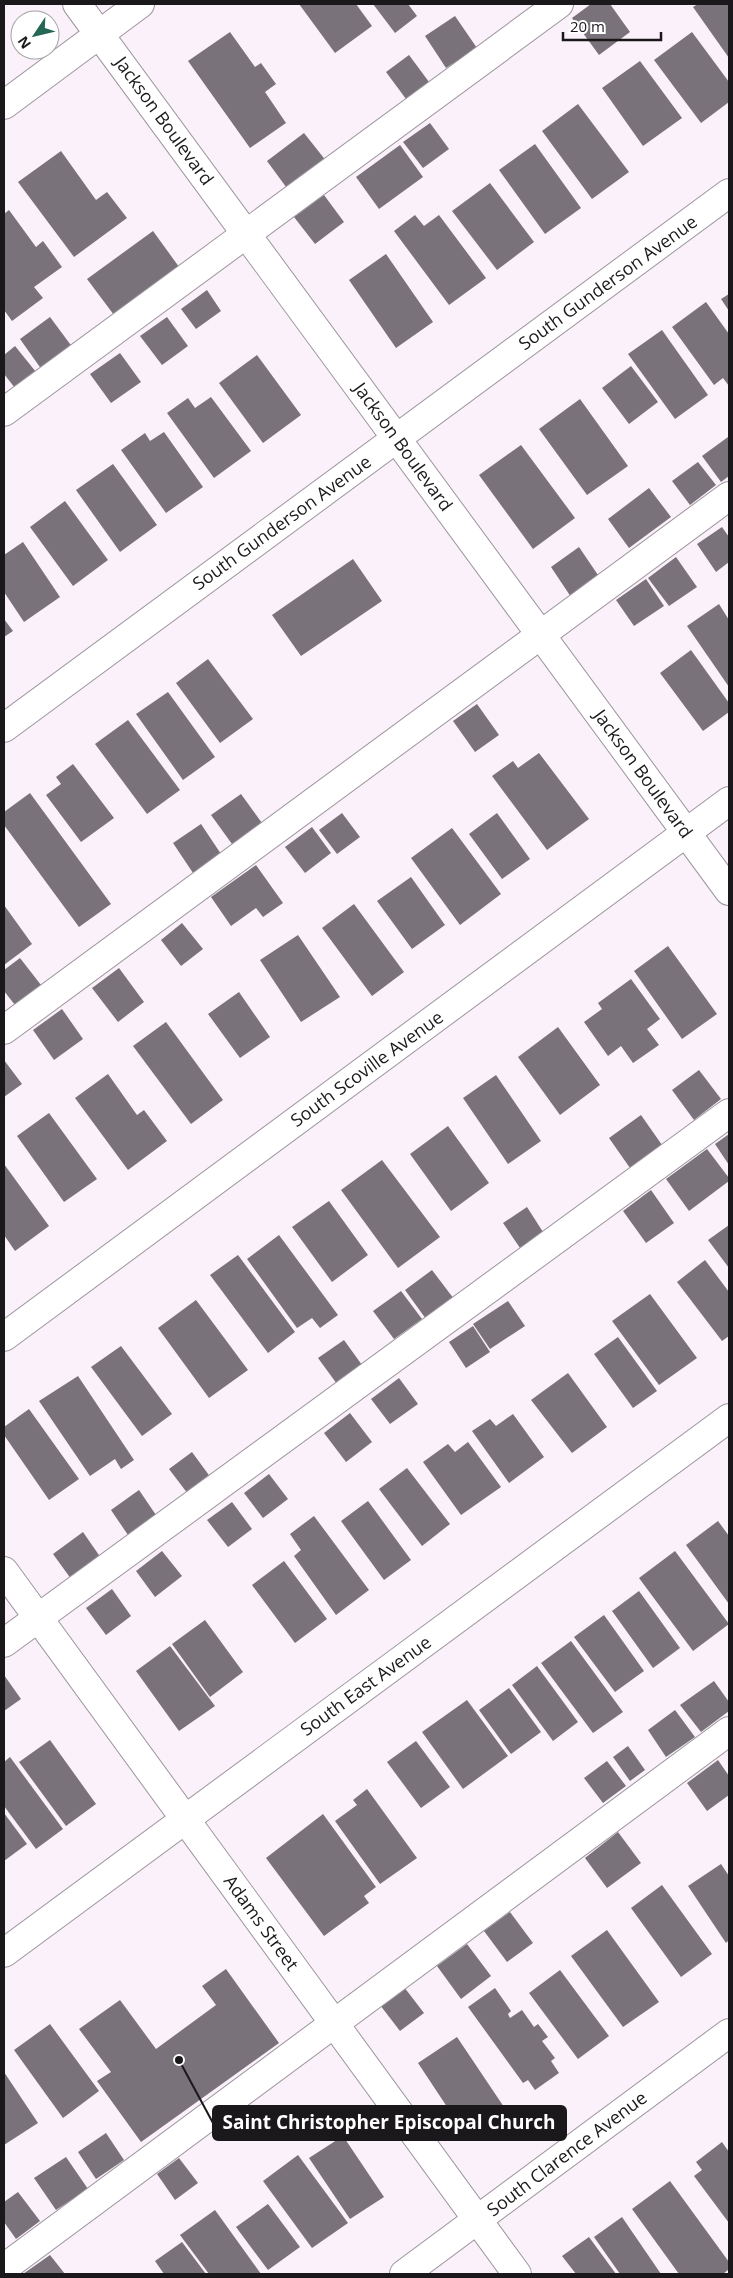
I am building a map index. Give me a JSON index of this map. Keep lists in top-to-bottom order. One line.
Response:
{"streets":{"street":["Jackson Boulevard","South Gunderson Avenue","South Scoville Avenue","South East Avenue","Adams Street","South Clarence Avenue"]},"crossings":[["Jackson Boulevard","South Gunderson Avenue"],["Jackson Boulevard","South Scoville Avenue"],["South East Avenue","Adams Street"],["Adams Street","South Clarence Avenue"]],"places":["Saint Christopher Episcopal Church"],"scale_bar":"20 m","north":"bottom left"}
